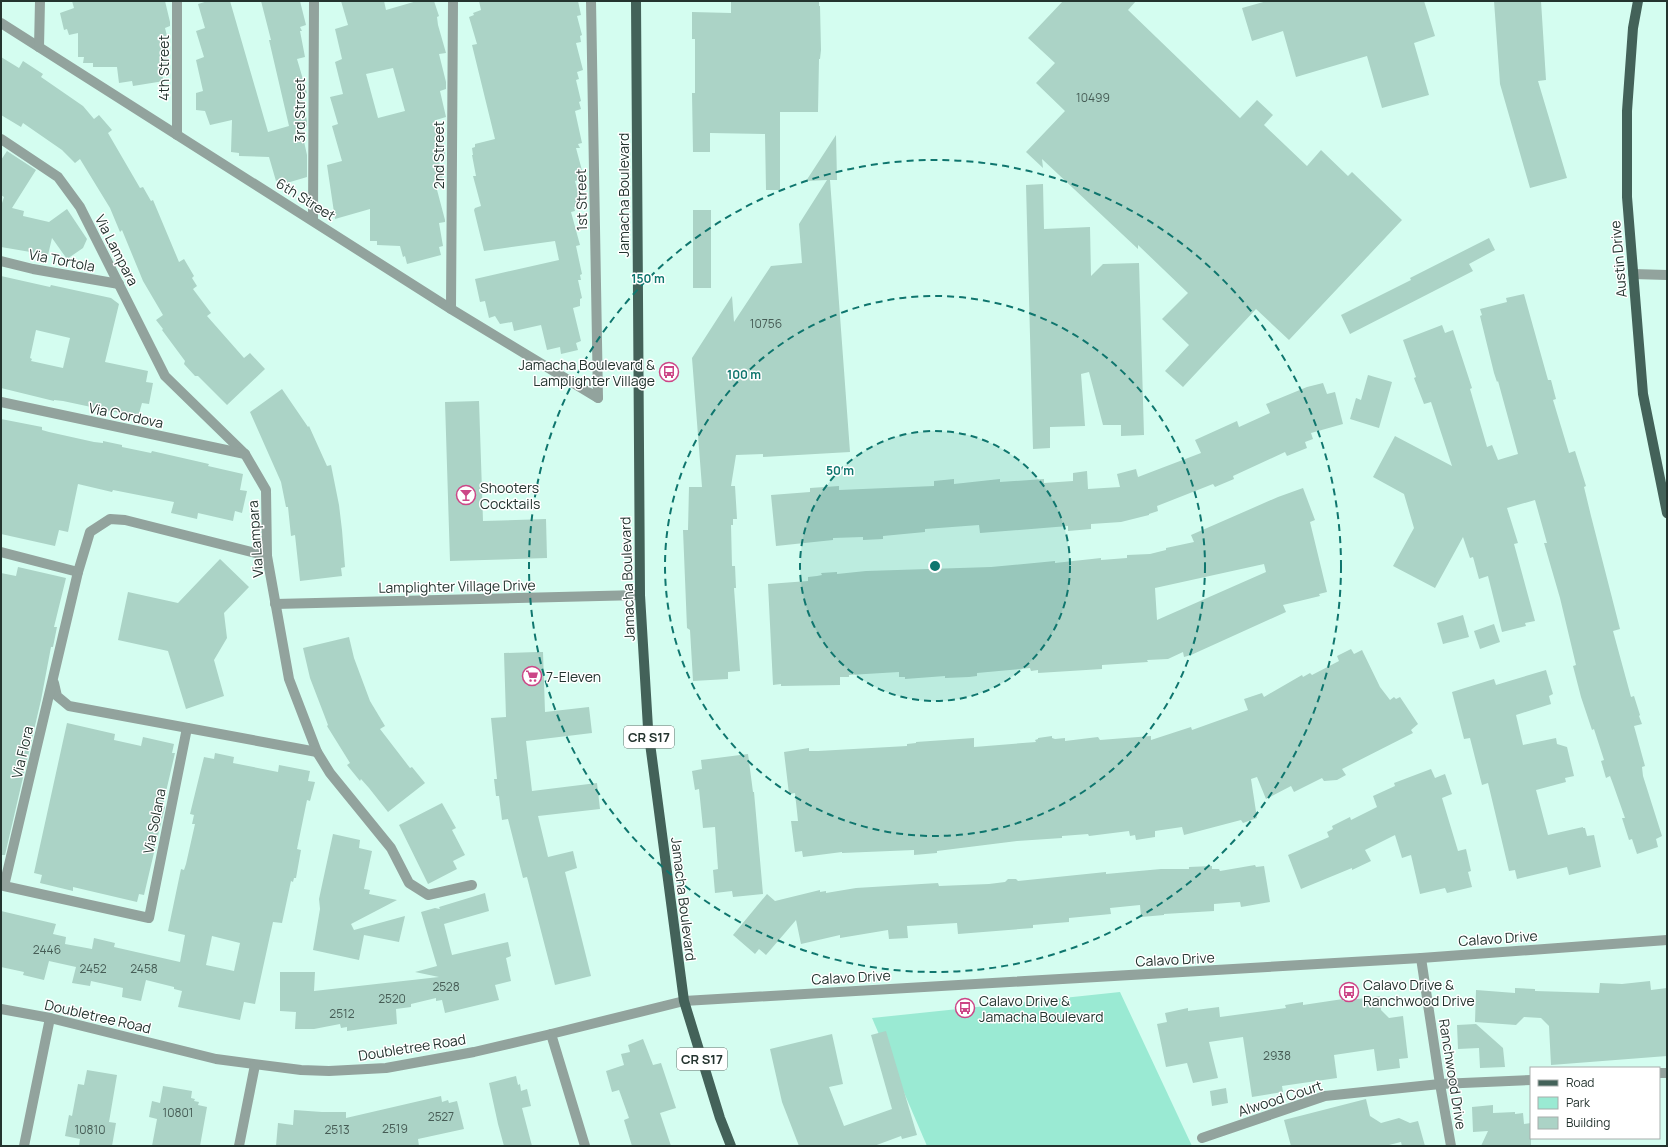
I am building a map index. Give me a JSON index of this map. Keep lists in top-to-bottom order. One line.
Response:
{"streets":{"main road":["Jamacha Boulevard","Austin Drive","CR S17"],"street":["4th Street","3rd Street","2nd Street","6th Street","1st Street","Via Lampara","Via Tortola","Via Cordova","Lamplighter Village Drive","Via Flora","Via Solana","Calavo Drive","Doubletree Road","Ranchwood Drive","Alwood Court"]},"crossings":[["4th Street","6th Street"],["3rd Street","6th Street"],["2nd Street","6th Street"],["Jamacha Boulevard","Lamplighter Village Drive"],["Jamacha Boulevard","Calavo Drive"],["Jamacha Boulevard","Doubletree Road"],["6th Street","1st Street"],["Via Lampara","Via Tortola"],["Via Lampara","Via Cordova"],["Via Lampara","Lamplighter Village Drive"],["Via Flora","Via Solana"],["Calavo Drive","Doubletree Road"],["Calavo Drive","Ranchwood Drive"],["Ranchwood Drive","Alwood Court"]],"places":{"bus stop":["Jamacha Boulevard & Lamplighter Village","Calavo Drive & Ranchwood Drive","Calavo Drive & Jamacha Boulevard"],"bar":["Shooters Cocktails"],"supermarket":["7-Eleven"]},"house_numbers":["10499","10756","2446","2452","2458","2528","2520","2512","2938","10801","2527","2519","10810","2513"],"legend":["Road","Park","Building"],"rings":["150 m","100 m","50 m"]}
